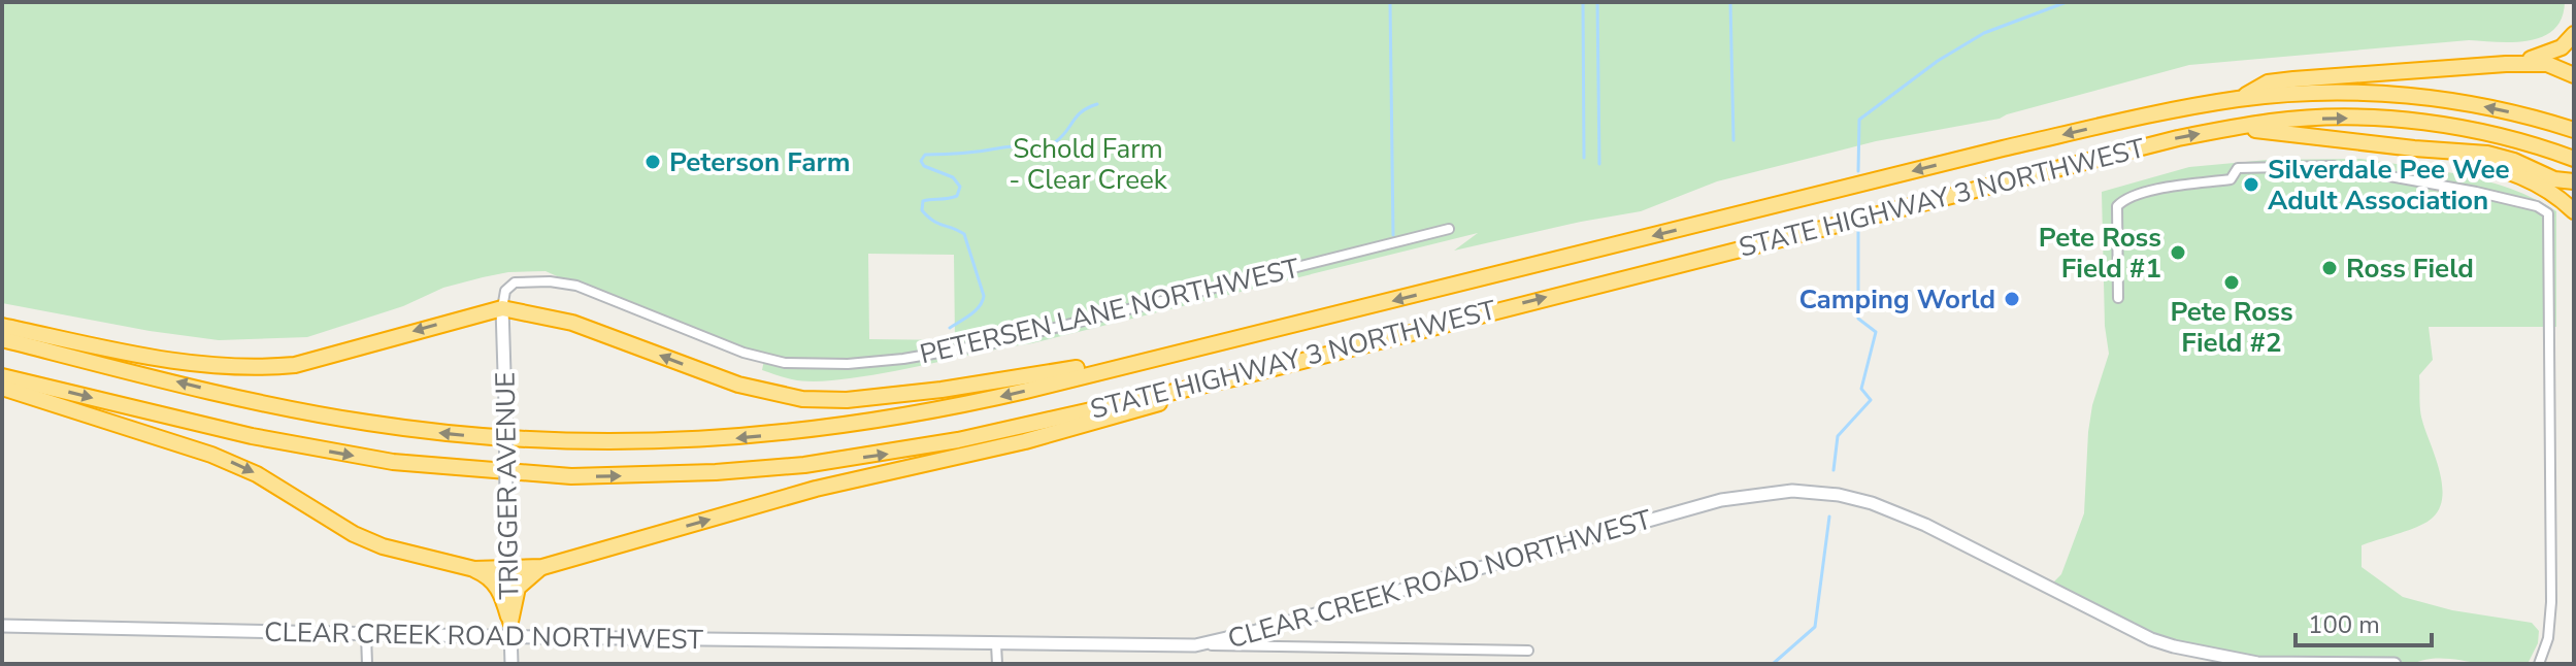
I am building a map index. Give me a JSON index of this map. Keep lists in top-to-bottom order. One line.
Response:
{"streets":{"highway":["STATE HIGHWAY 3 NORTHWEST"],"main road":["TRIGGER AVENUE","CLEAR CREEK ROAD NORTHWEST"],"street":["PETERSEN LANE NORTHWEST"]},"crossings":[["PETERSEN LANE NORTHWEST","TRIGGER AVENUE"]],"parks":["Schold Farm - Clear Creek"],"places":["Peterson Farm","Silverdale Pee Wee Adult Association","Pete Ross Field #1","Ross Field","Pete Ross Field #2","Camping World"],"scale_bar":"100 m"}
